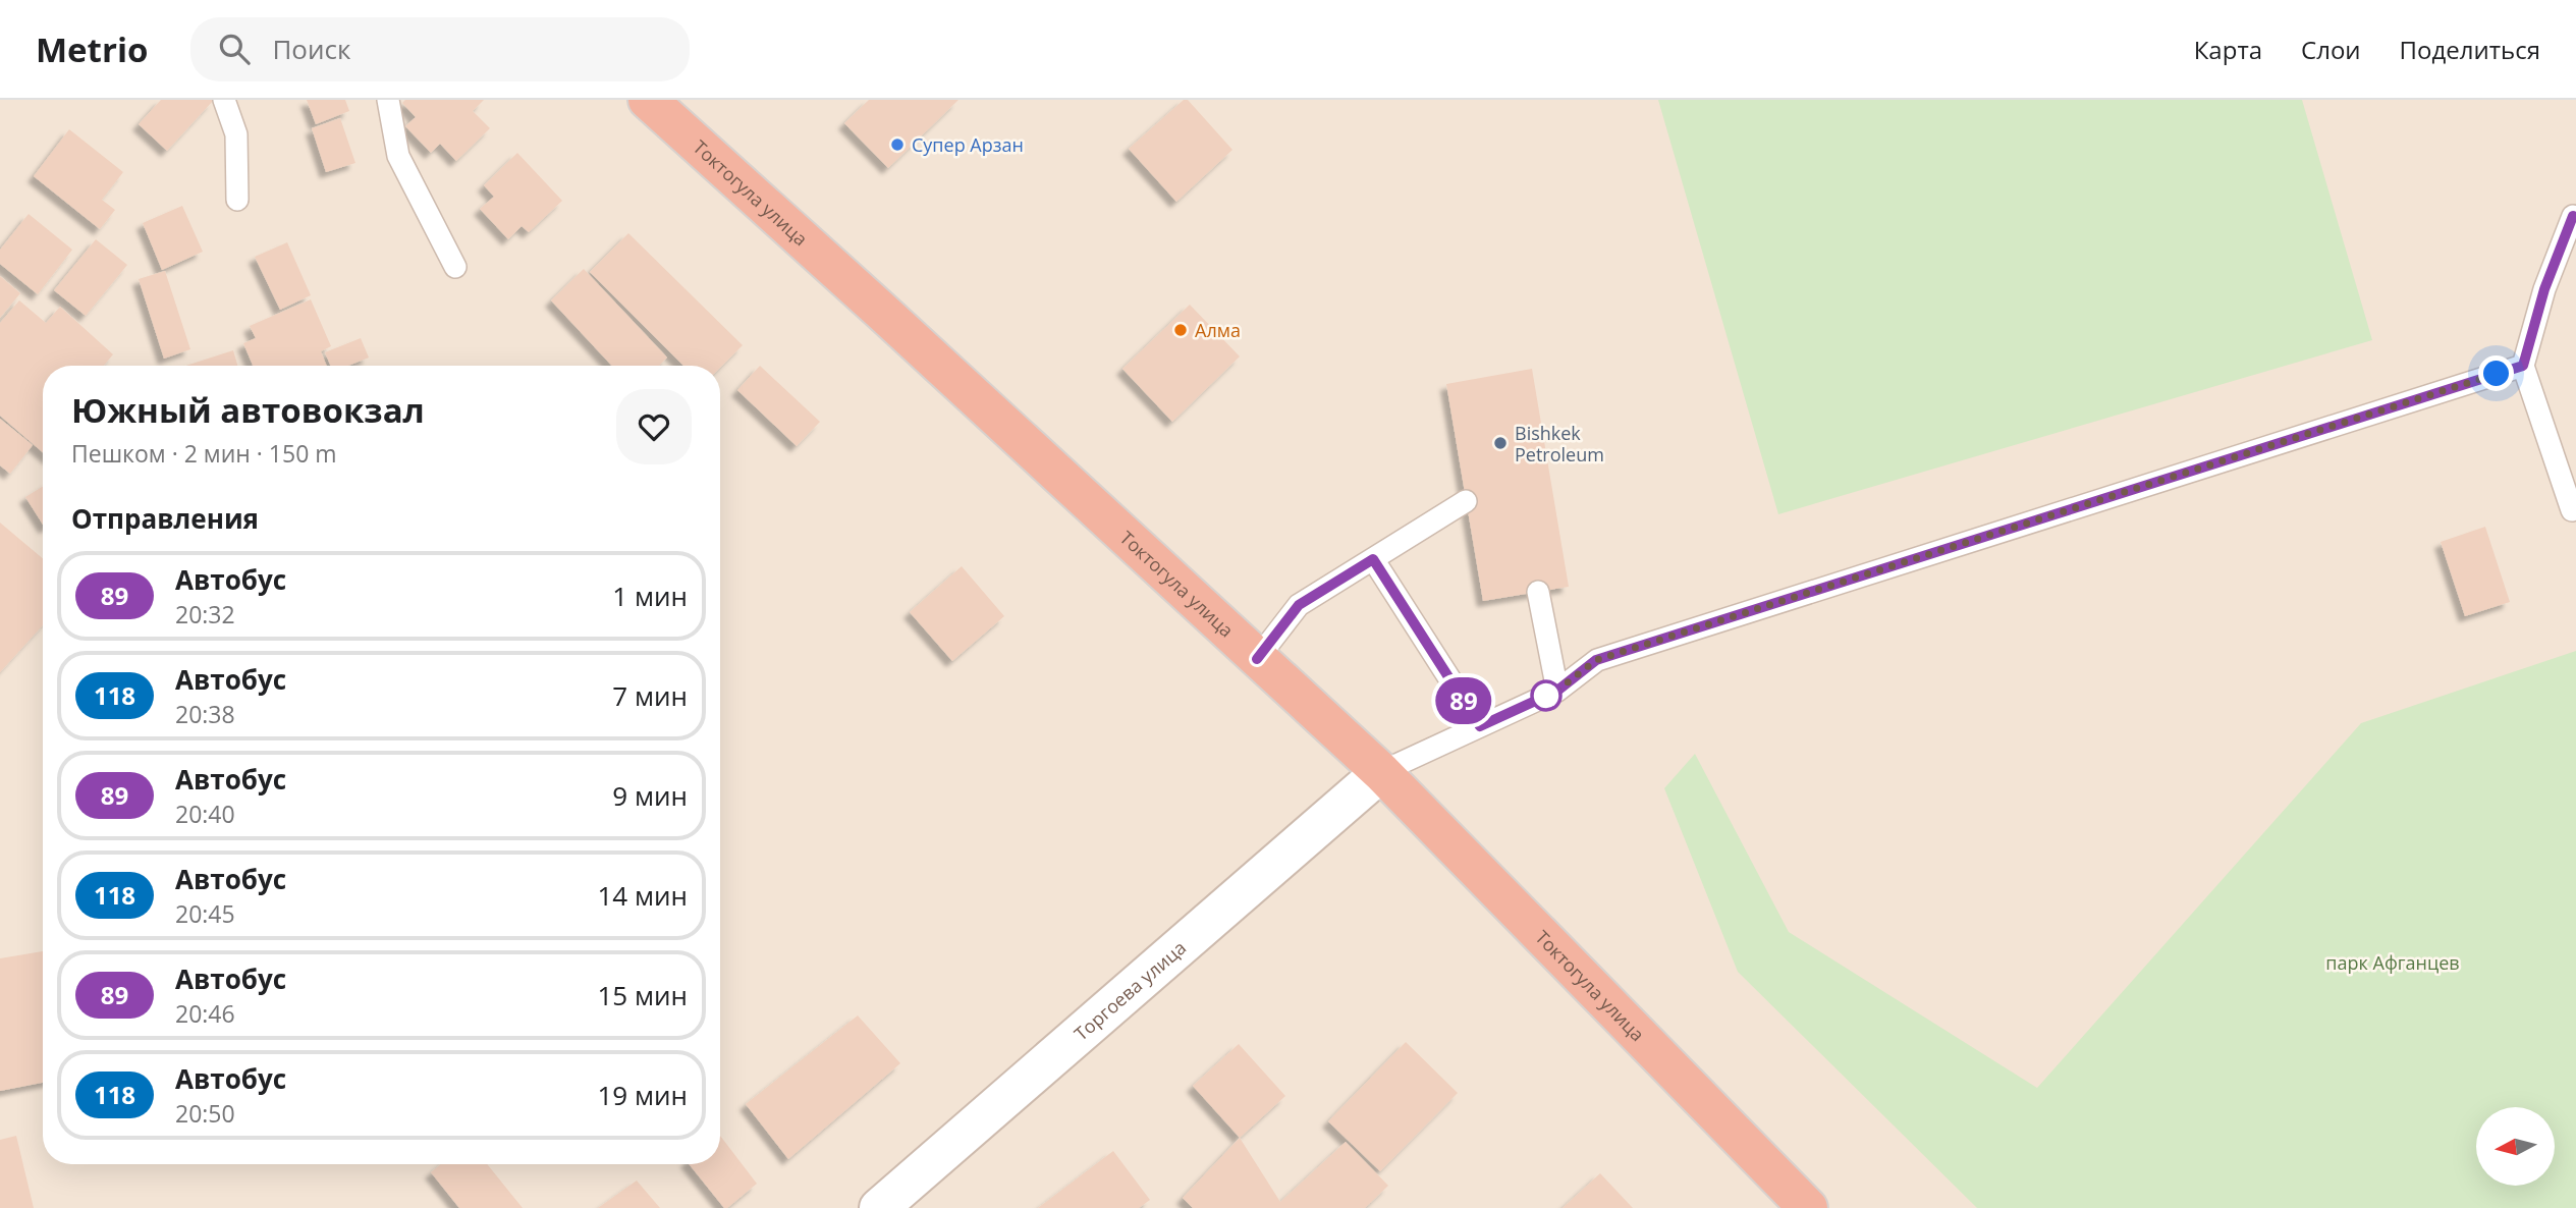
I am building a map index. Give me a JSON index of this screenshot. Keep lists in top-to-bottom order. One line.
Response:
{"streets":{"highway":["Токтогула улица"],"street":["Торгоева улица"]},"crossings":[["Токтогула улица","Торгоева улица"]],"parks":["парк Афганцев"],"places":["Супер Арзан","Алма","Bishkek Petroleum"],"lines":["bus line 89"],"north":"left","page":{"header":"Metrio","search":"Поиск","nav":["Карта","Слои","Поделиться"],"on_map":"89","heading":[["Южный автовокзал","Пешком · 2 мин · 150 m"],"Отправления"],"list":[{"mark":"89","name":"Автобус","note":"20:32","value":"1 мин"},{"mark":"118","name":"Автобус","note":"20:38","value":"7 мин"},{"mark":"89","name":"Автобус","note":"20:40","value":"9 мин"},{"mark":"118","name":"Автобус","note":"20:45","value":"14 мин"},{"mark":"89","name":"Автобус","note":"20:46","value":"15 мин"},{"mark":"118","name":"Автобус","note":"20:50","value":"19 мин"}]}}
